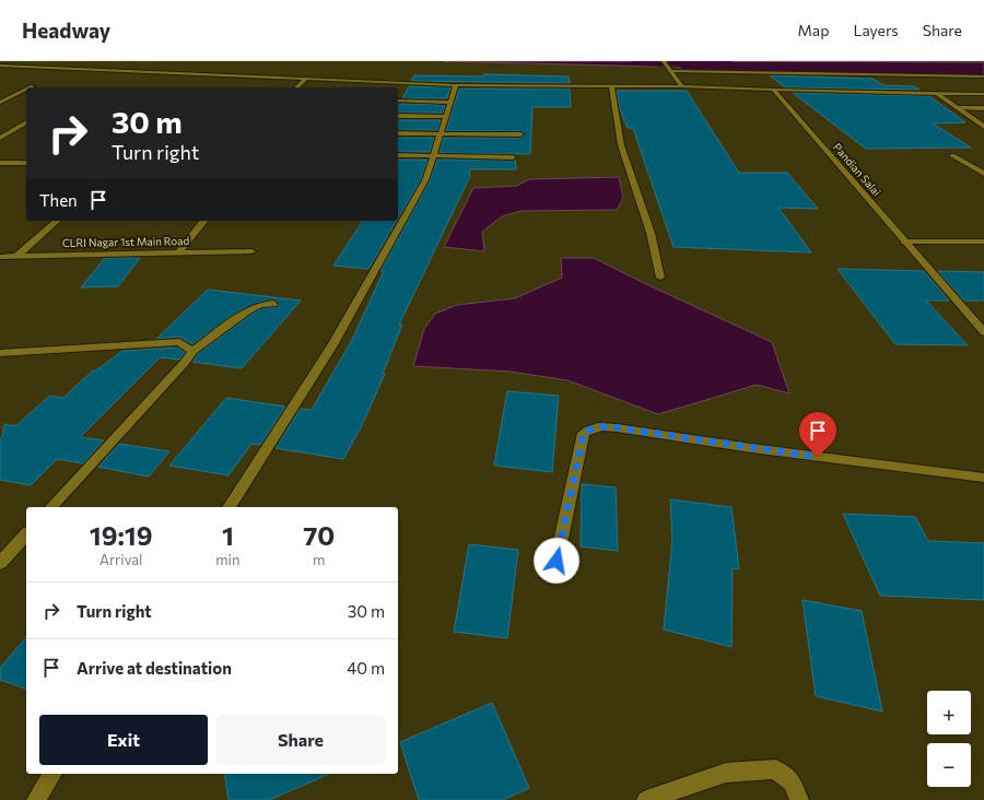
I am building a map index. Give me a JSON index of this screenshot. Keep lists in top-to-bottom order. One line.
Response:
{"streets":{"street":["Pandian Salai","CLRI Nagar 1st Main Road"]},"page":{"header":"Headway","nav":["Map","Layers","Share"],"turn":["30 m","Turn right"],"then":"Then","eta":["19:19","Arrival","1","min","70","m"],"list":[{"name":"Turn right","value":"30 m"},{"name":"Arrive at destination","value":"40 m"}],"map_buttons":["+","−"],"buttons":["Exit","Share"]}}
